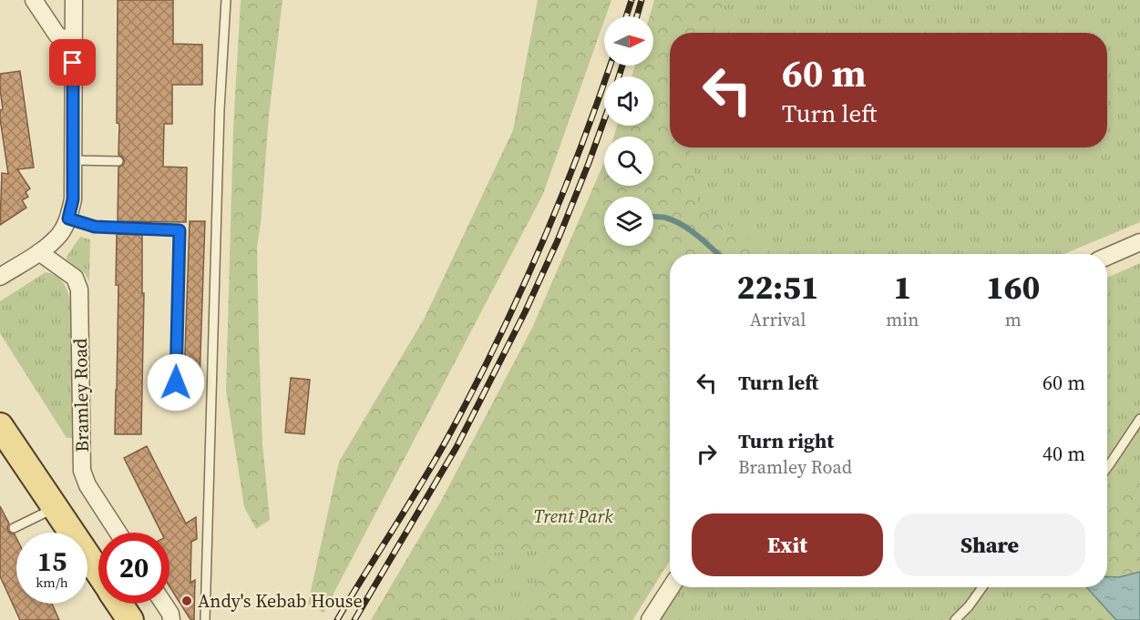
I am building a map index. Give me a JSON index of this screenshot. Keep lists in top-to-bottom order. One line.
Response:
{"streets":{"street":["Bramley Road"]},"parks":["Trent Park"],"places":["Andy's Kebab House"],"north":"right","page":{"turn":["60 m","Turn left"],"eta":["22:51","Arrival","1","min","160","m"],"list":[{"name":"Turn left","value":"60 m"},{"name":"Turn right","note":"Bramley Road","value":"40 m"}],"buttons":["Exit","Share"],"speed":"15 km/h","limit":"20"}}
